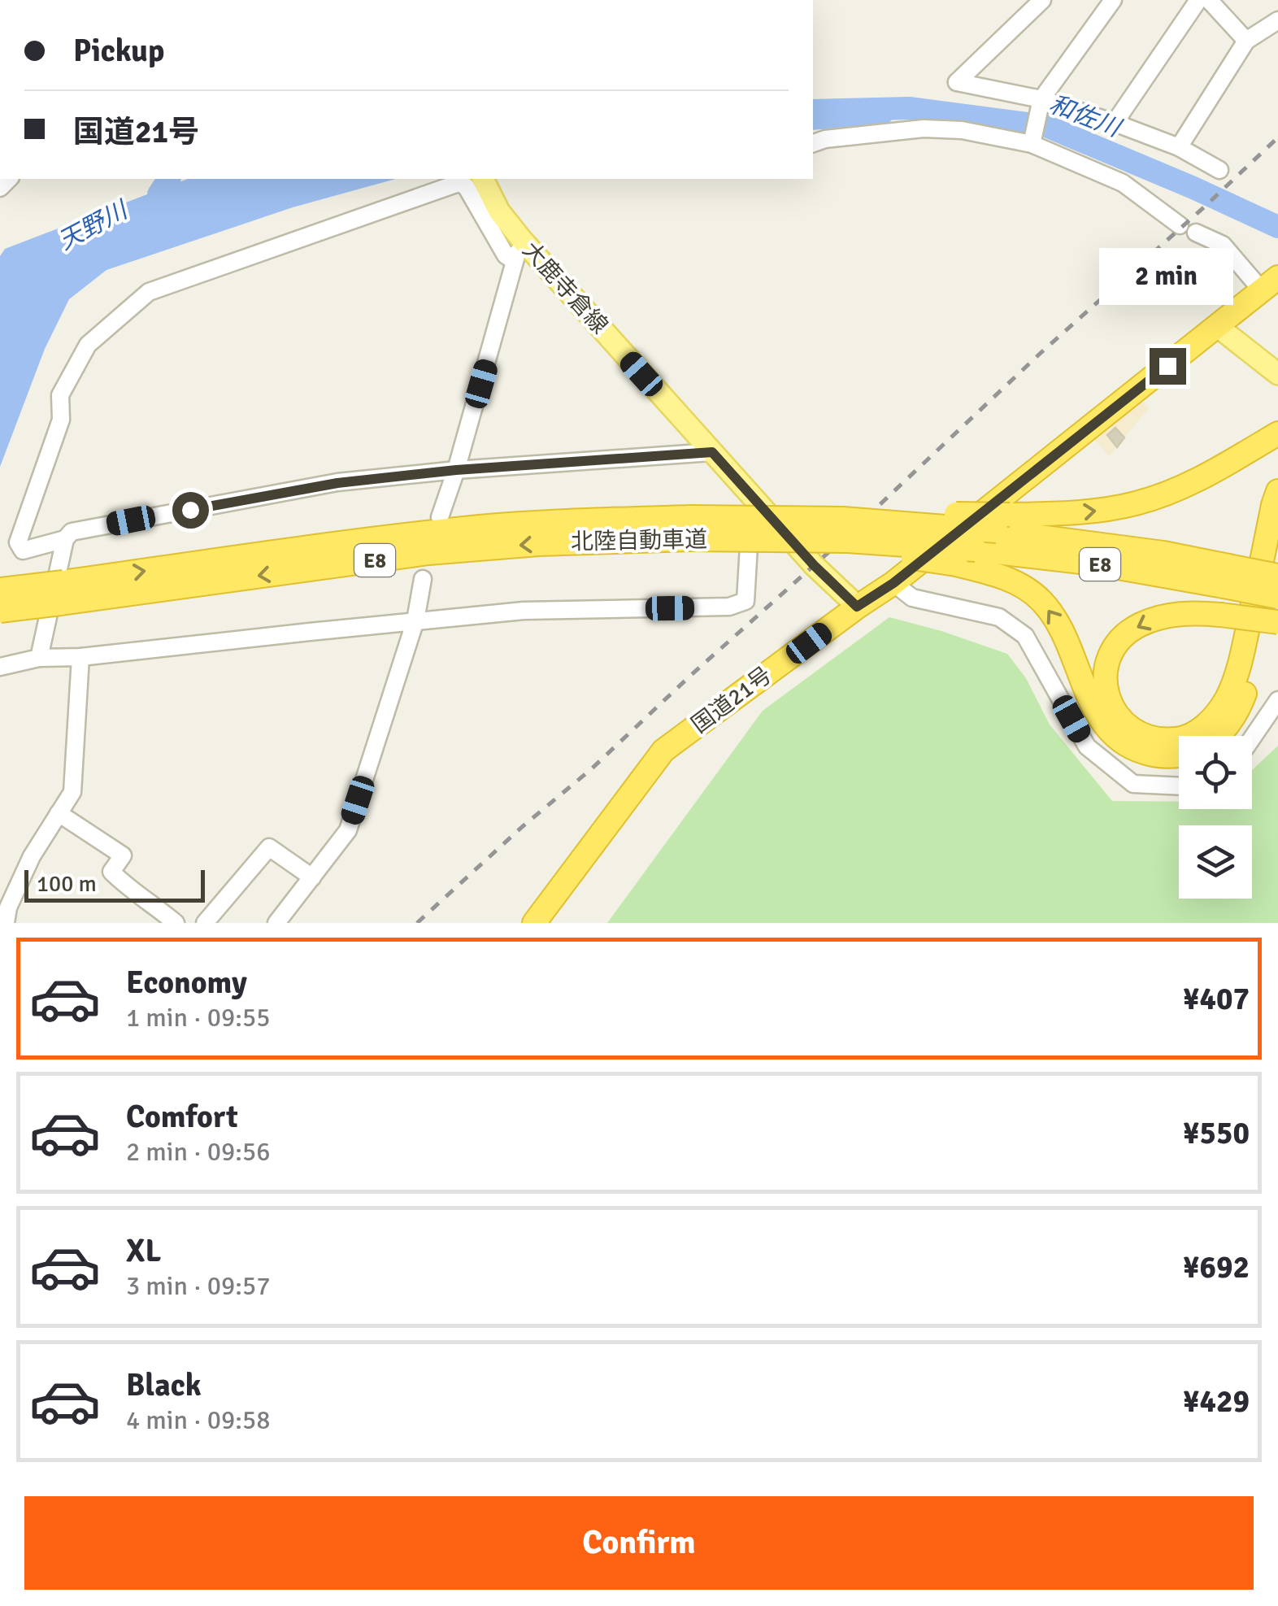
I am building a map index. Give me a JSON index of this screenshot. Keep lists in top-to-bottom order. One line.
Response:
{"streets":{"highway":["北陸自動車道","E8","国道21号"],"main road":["大鹿寺倉線"]},"crossings":[["大鹿寺倉線","北陸自動車道"],["大鹿寺倉線","国道21号"]],"water":["和佐川","天野川"],"scale_bar":"100 m","page":{"banner":["Pickup","国道21号"],"bubble":"2 min","scale":"100 m","list":[{"name":"Economy","note":"1 min · 09:55","value":"¥407"},{"name":"Comfort","note":"2 min · 09:56","value":"¥550"},{"name":"XL","note":"3 min · 09:57","value":"¥692"},{"name":"Black","note":"4 min · 09:58","value":"¥429"}],"buttons":"Confirm"}}
